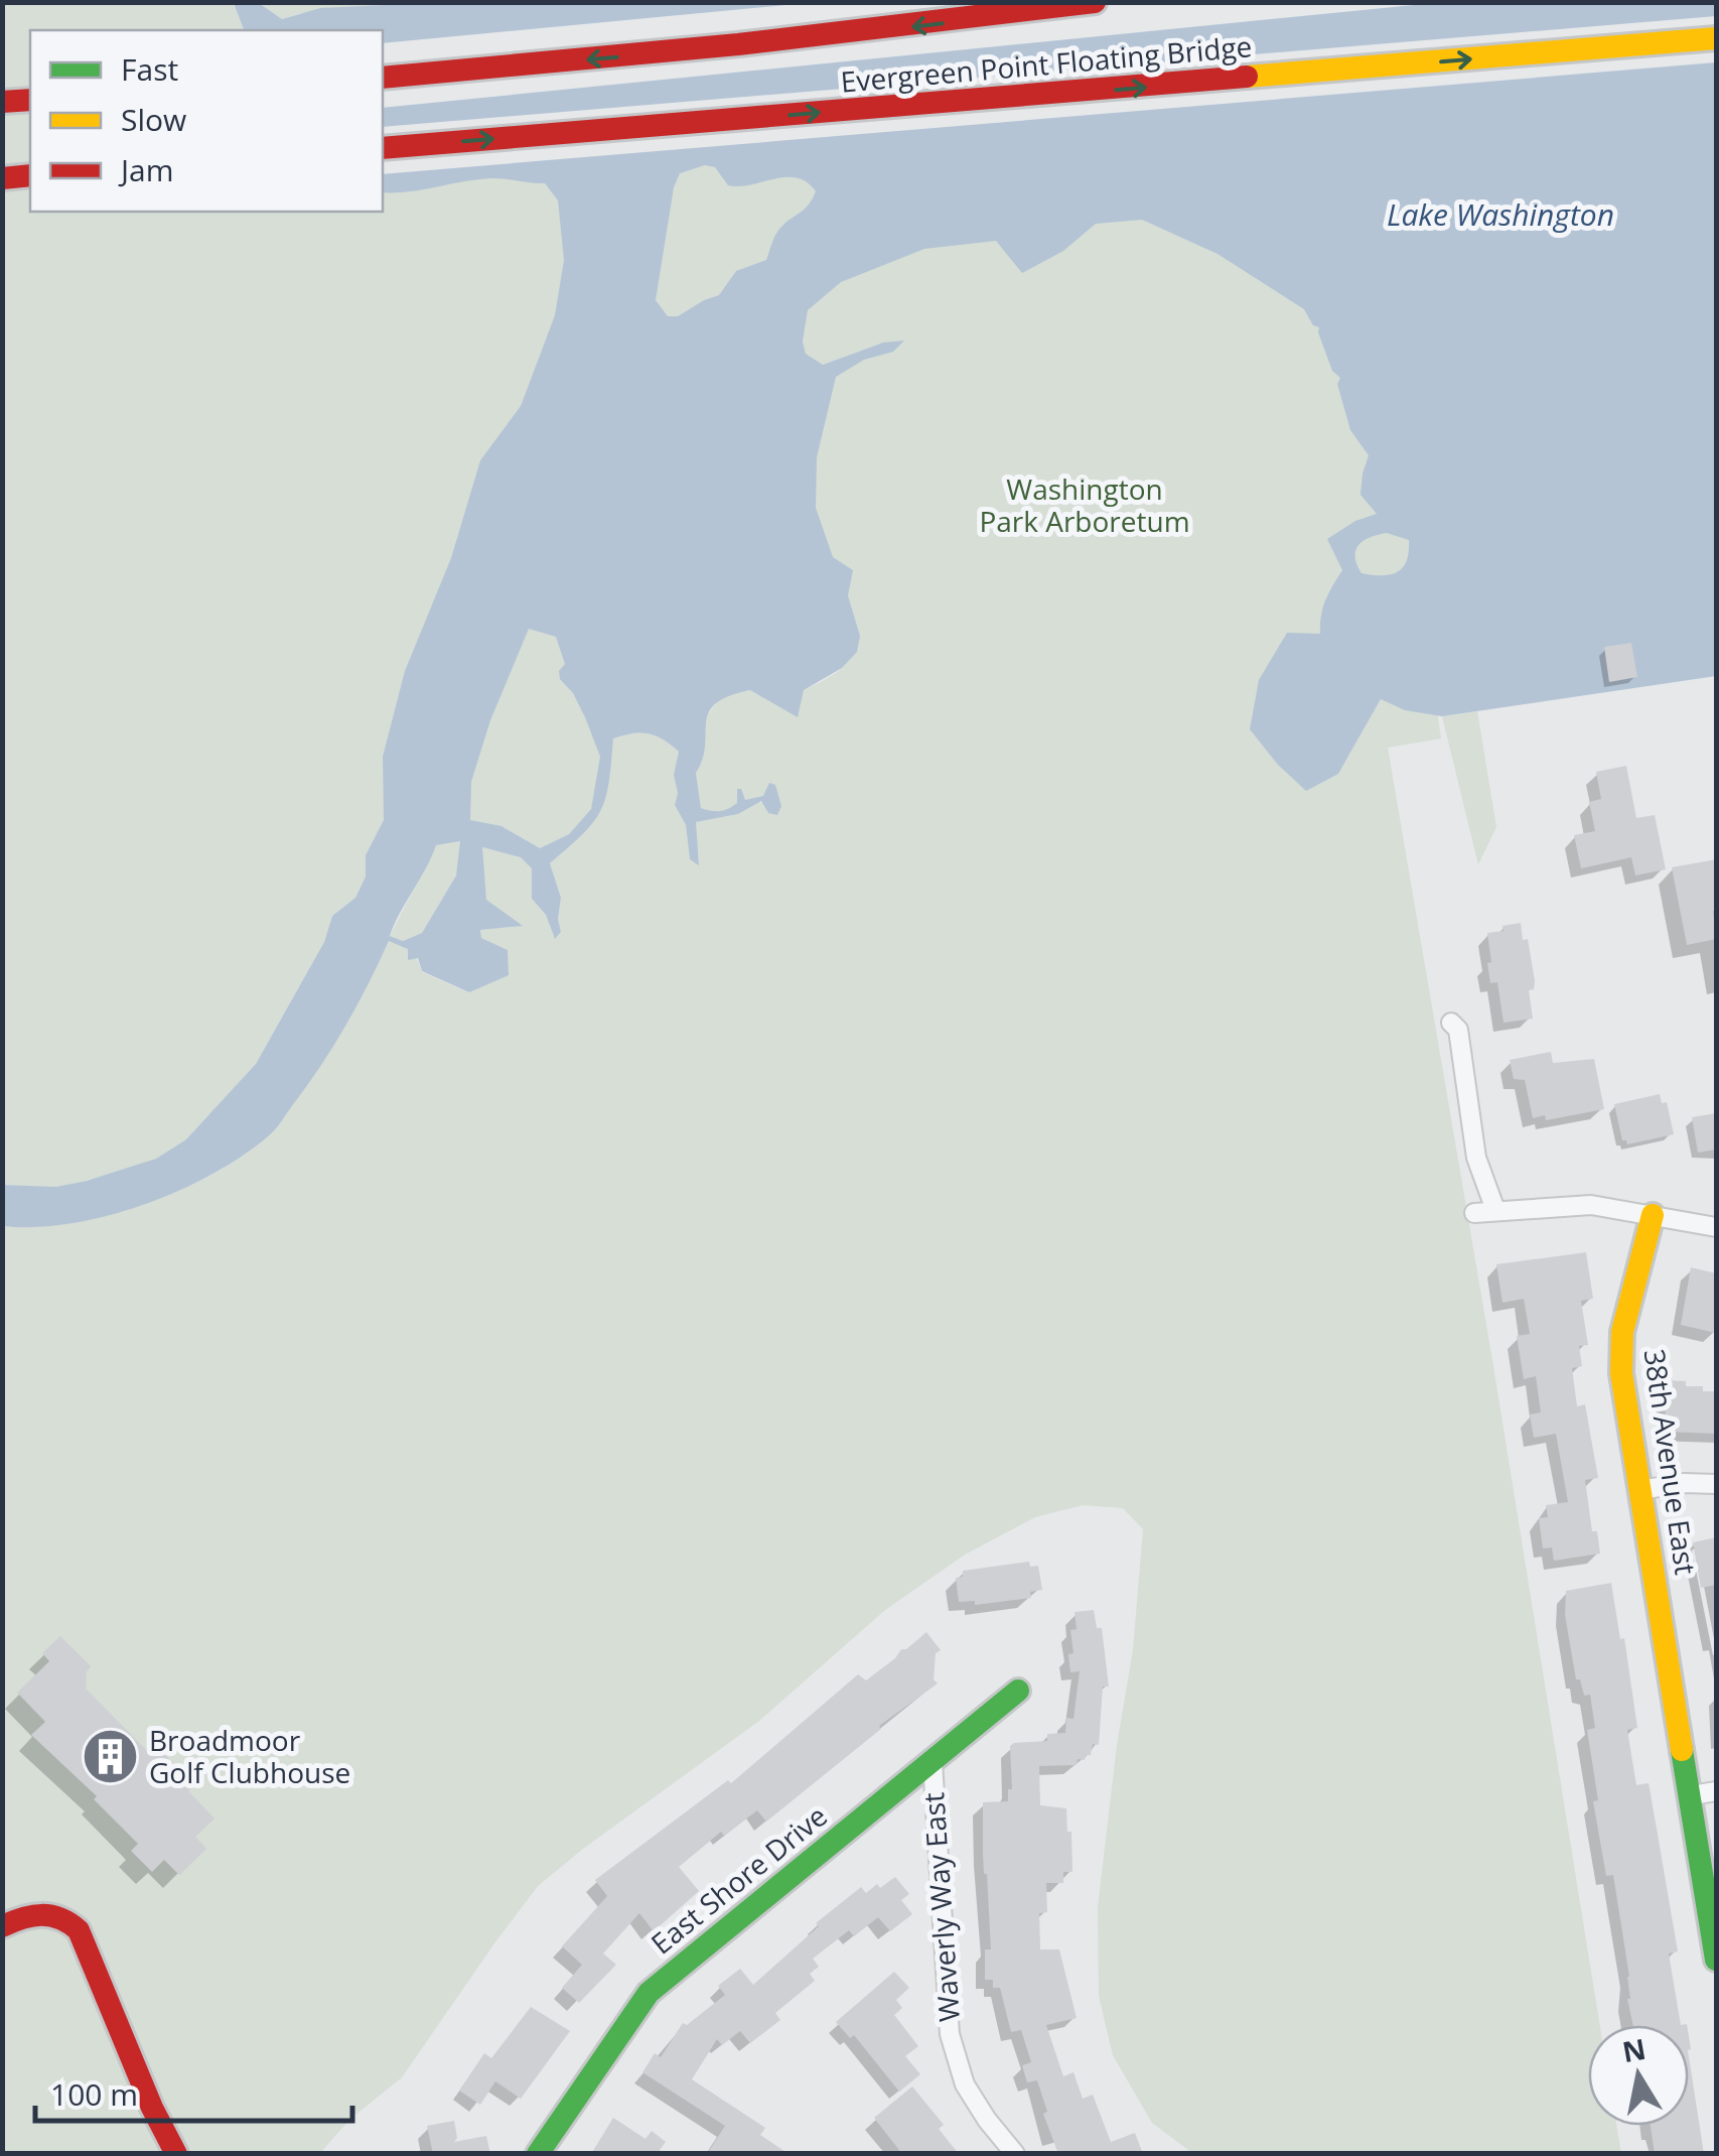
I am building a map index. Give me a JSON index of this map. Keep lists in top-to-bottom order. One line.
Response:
{"streets":{"main road":["Evergreen Point Floating Bridge","38th Avenue East","East Shore Drive"],"street":["Waverly Way East"]},"crossings":[["East Shore Drive","Waverly Way East"]],"water":["Lake Washington"],"parks":["Washington Park Arboretum"],"places":{"building":["Broadmoor Golf Clubhouse"]},"legend":["Fast","Slow","Jam"],"scale_bar":"100 m","north":"top"}
